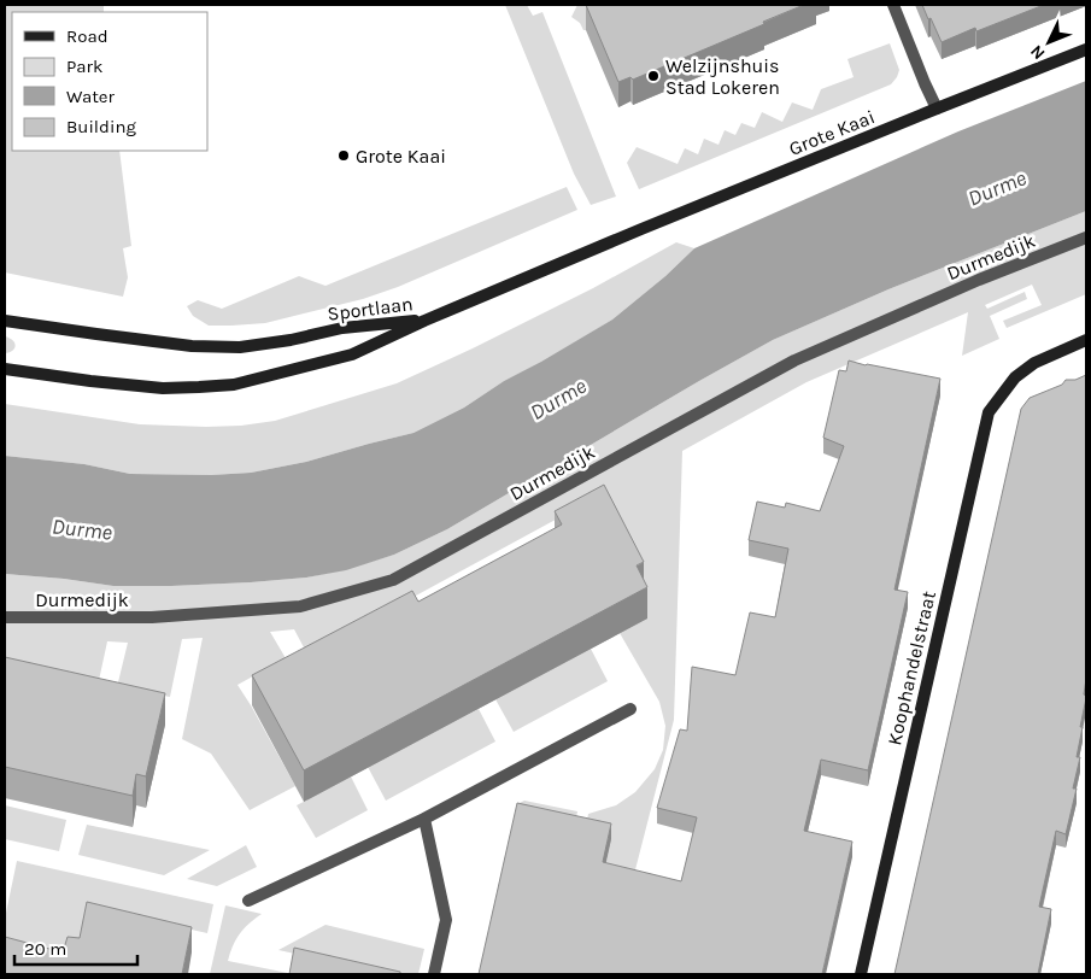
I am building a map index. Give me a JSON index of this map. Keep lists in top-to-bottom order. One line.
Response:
{"streets":{"street":["Grote Kaai","Durmedijk","Sportlaan","Koophandelstraat"]},"crossings":[["Grote Kaai","Sportlaan"]],"water":["Durme"],"places":["Welzijnshuis Stad Lokeren","Grote Kaai"],"legend":["Road","Park","Water","Building"],"scale_bar":"20 m","north":"bottom left"}
